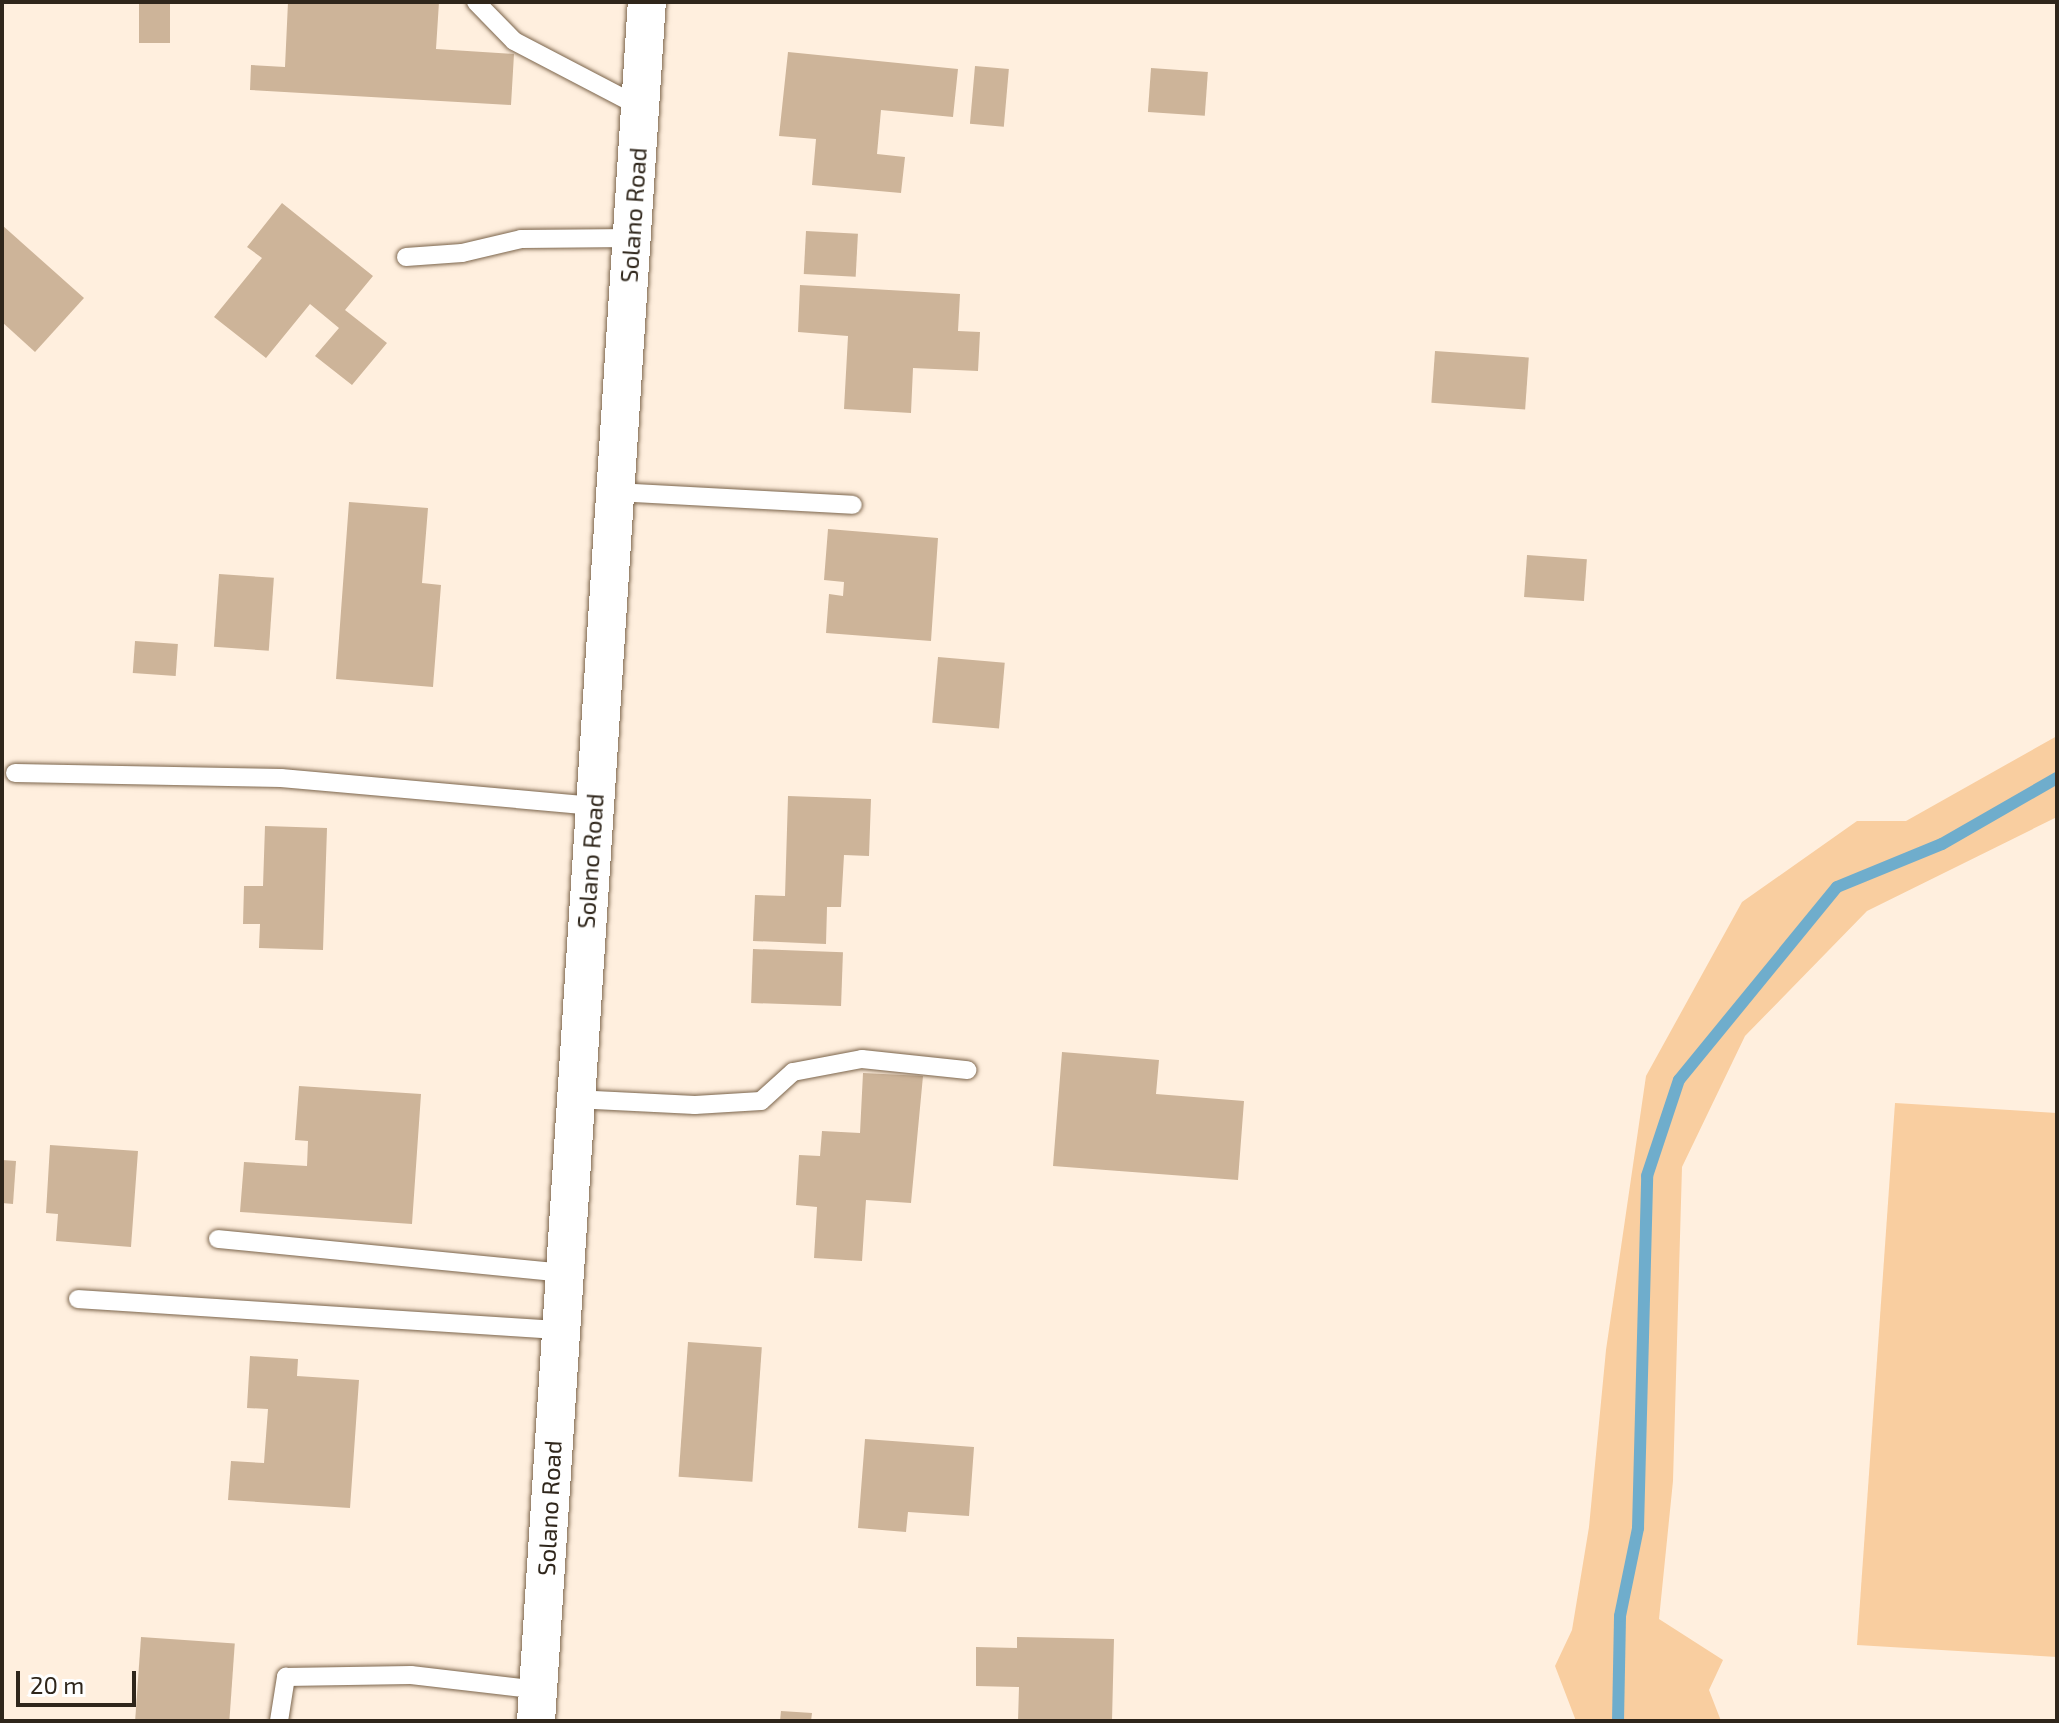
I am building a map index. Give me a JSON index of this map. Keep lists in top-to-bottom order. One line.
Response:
{"streets":{"street":["Solano Road"]},"scale_bar":"20 m"}
